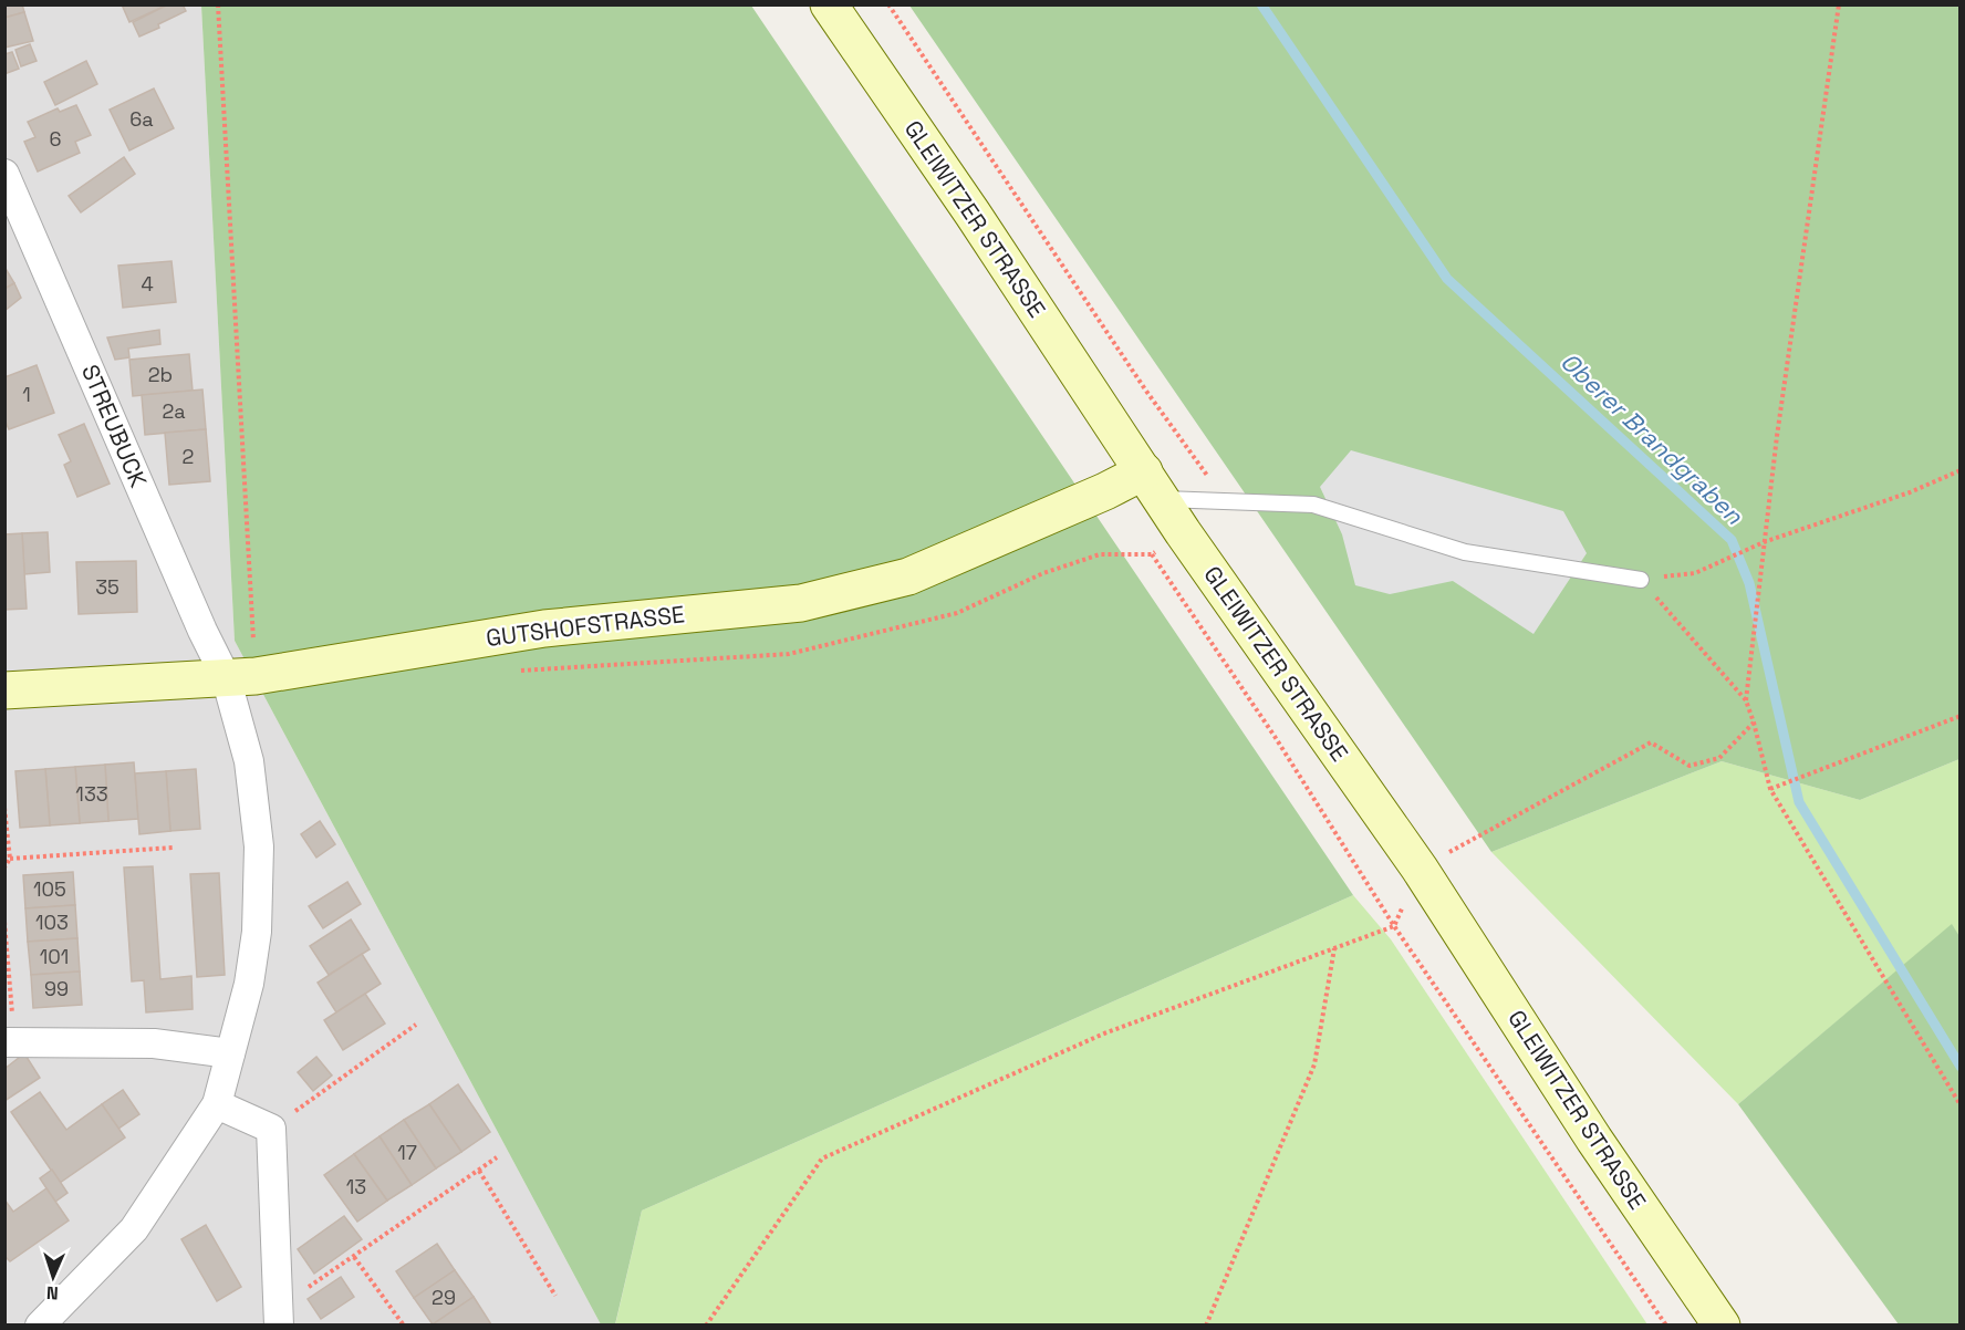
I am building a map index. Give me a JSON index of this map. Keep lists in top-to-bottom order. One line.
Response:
{"streets":{"main road":["GLEIWITZER STRASSE","GUTSHOFSTRASSE"],"street":["STREUBUCK"]},"crossings":[["GLEIWITZER STRASSE","GUTSHOFSTRASSE"],["STREUBUCK","GUTSHOFSTRASSE"]],"water":["Oberer Brandgraben"],"house_numbers":["6a","6","4","2b","1","2a","2","35","133","105","103","101","99","17","13","29"],"north":"bottom"}
